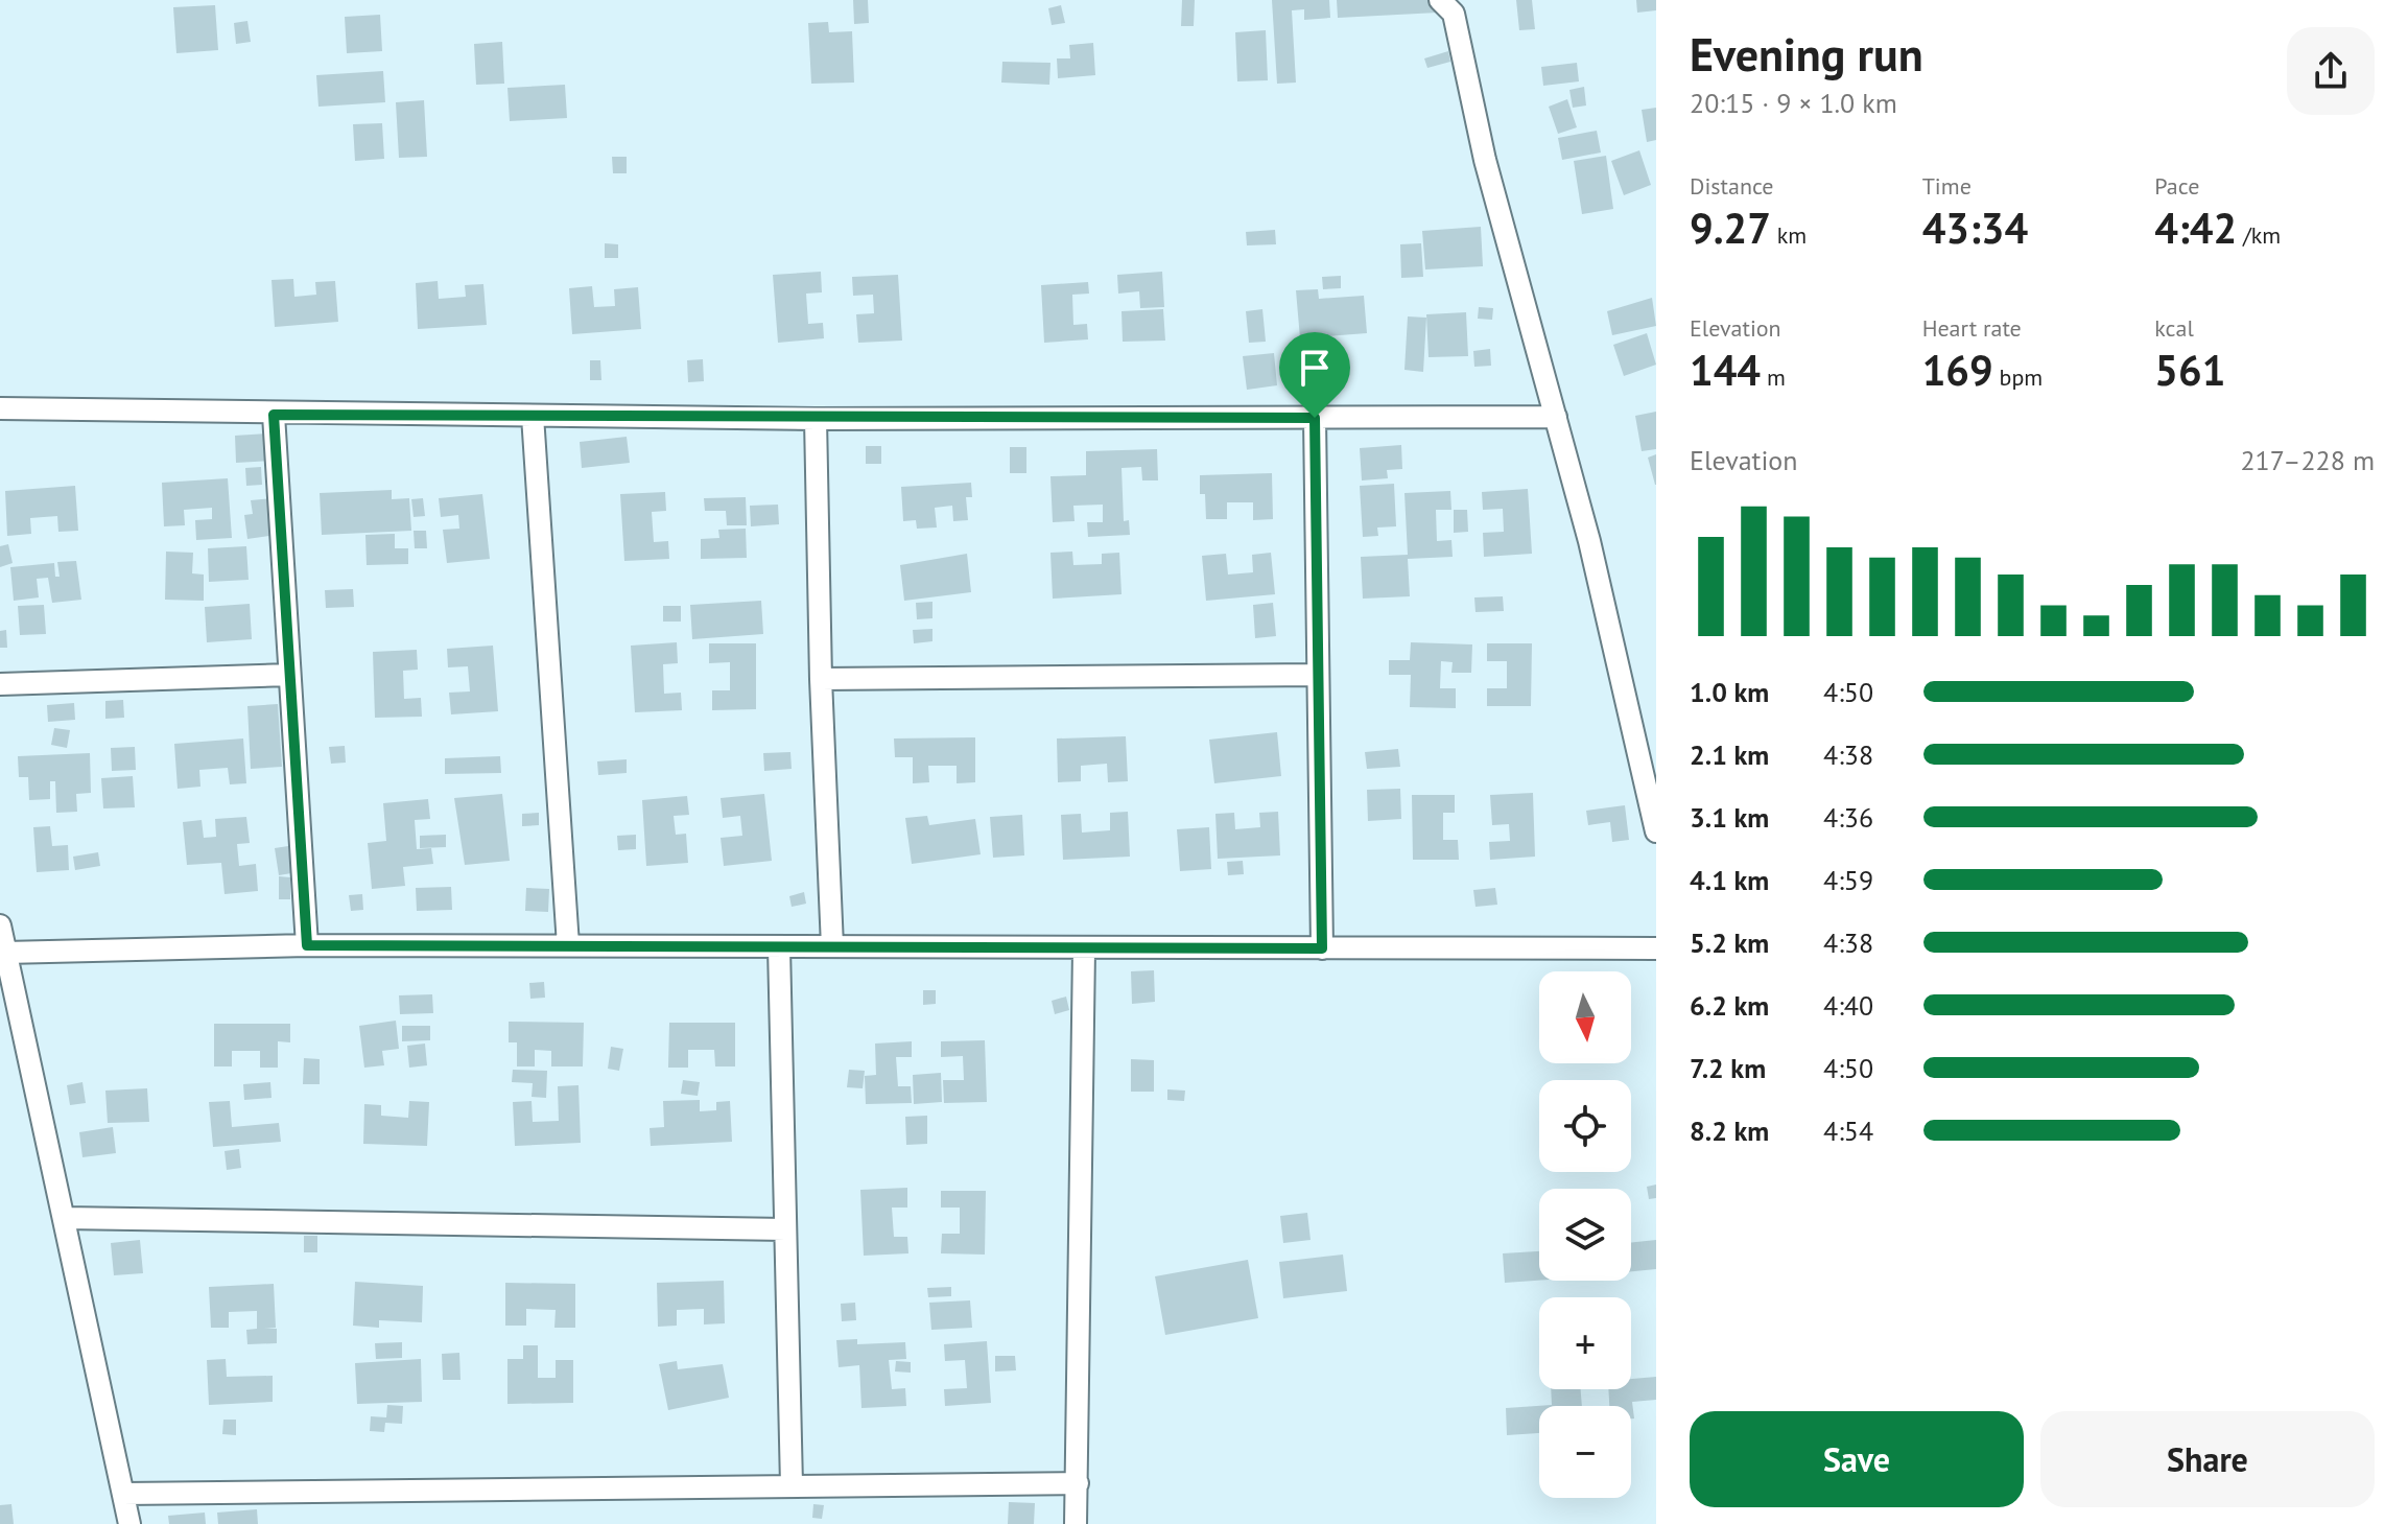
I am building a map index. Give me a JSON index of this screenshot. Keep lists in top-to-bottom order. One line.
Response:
{"north":"bottom","page":{"heading":["Evening run","20:15 · 9 × 1.0 km"],"stats":[["Distance","9.27 km"],["Time","43:34"],["Pace","4:42 /km"],["Elevation","144 m"],["Heart rate","169 bpm"],["kcal","561"]],"chart":["Elevation","217–228 m"],"list":[{"name":"1.0 km","note":"4:50"},{"name":"2.1 km","note":"4:38"},{"name":"3.1 km","note":"4:36"},{"name":"4.1 km","note":"4:59"},{"name":"5.2 km","note":"4:38"},{"name":"6.2 km","note":"4:40"},{"name":"7.2 km","note":"4:50"},{"name":"8.2 km","note":"4:54"}],"map_buttons":["+","−"],"buttons":["Save","Share"]}}
